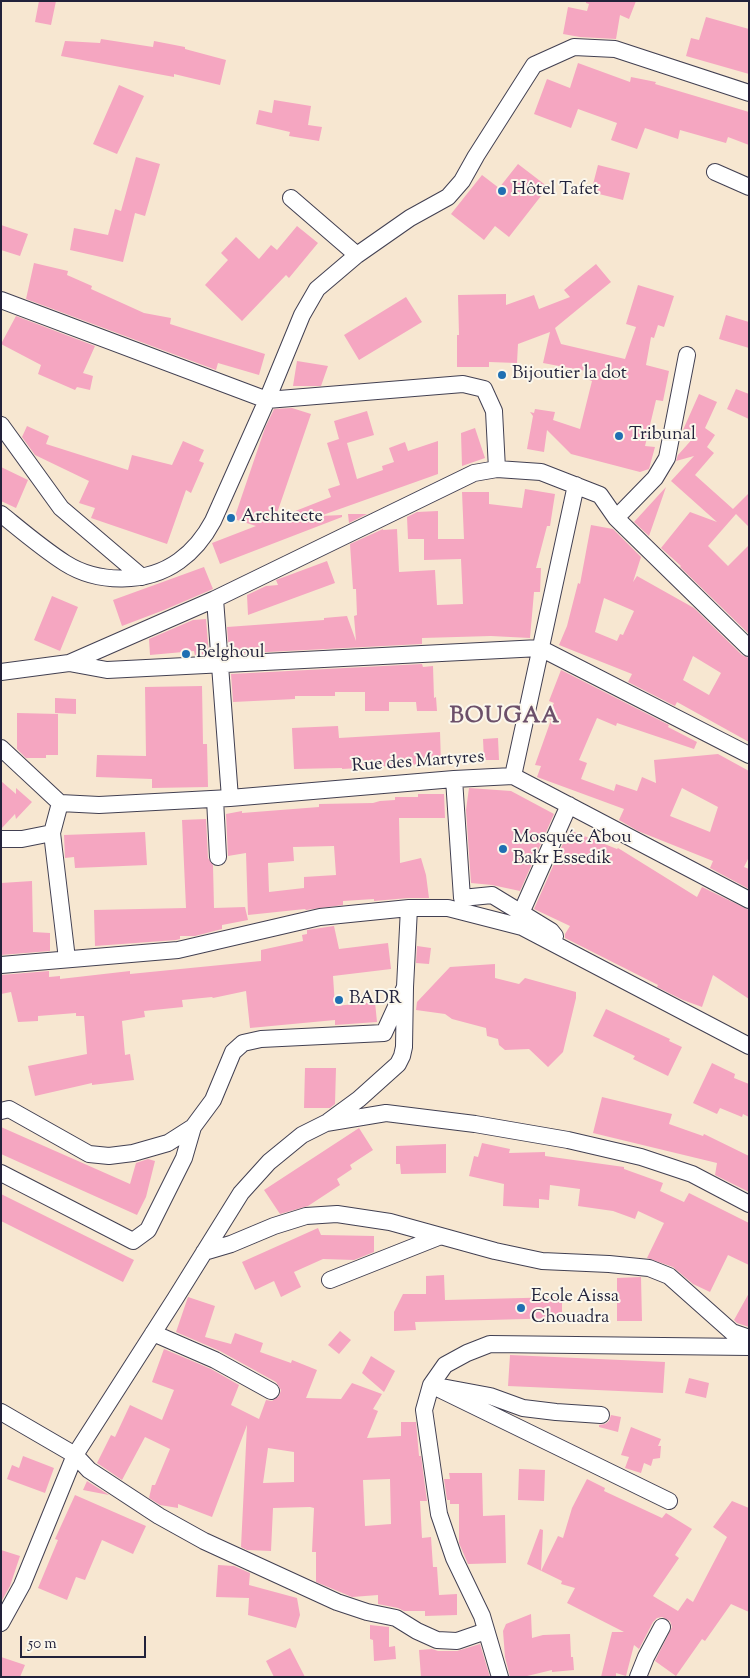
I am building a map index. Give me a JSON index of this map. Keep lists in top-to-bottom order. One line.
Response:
{"streets":{"street":["Rue des Martyres"]},"districts":["BOUGAA"],"places":["Hôtel Tafet","Bijoutier la dot","Tribunal","Architecte","Belghoul","Mosquée Abou Bakr Essedik","BADR","Ecole Aissa Chouadra"],"scale_bar":"50 m"}
